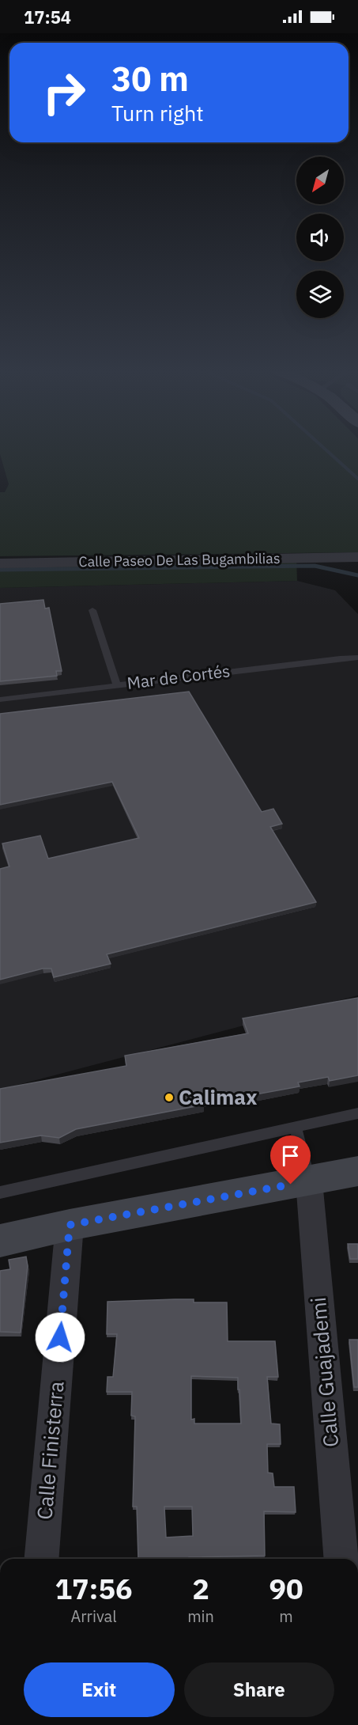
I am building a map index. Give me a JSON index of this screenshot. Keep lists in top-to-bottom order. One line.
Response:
{"streets":{"street":["Calle Paseo De Las Bugambilias","Calle Guajademi","Calle Finisterra"],"lane":["Mar de Cortés"]},"places":["Calimax"],"north":"bottom left","page":{"status":"17:54","turn":["30 m","Turn right"],"eta":["17:56","Arrival","2","min","90","m"],"buttons":["Exit","Share"]}}
